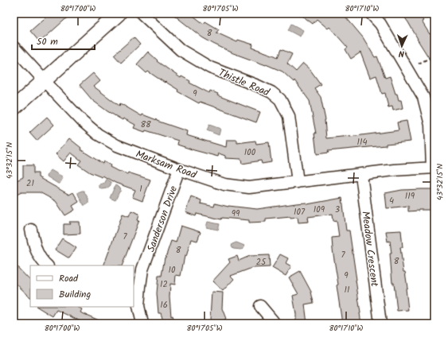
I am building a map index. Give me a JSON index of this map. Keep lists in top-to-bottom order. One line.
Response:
{"streets":{"street":["Thistle Road","Marksam Road","Sanderson Drive","Meadow Crescent"]},"crossings":[["Thistle Road","Marksam Road"],["Marksam Road","Sanderson Drive"],["Marksam Road","Meadow Crescent"]],"house_numbers":["8","9","88","114","100","21","1","119","4","109","3","107","99","7","8","7","8","25","10","9","12","11","16"],"legend":["Road","Building"],"scale_bar":"50 m","north":"bottom","coordinates":["80°17'00\"W","80°17'05\"W","80°17'10\"W","43°32'15\"N"]}
